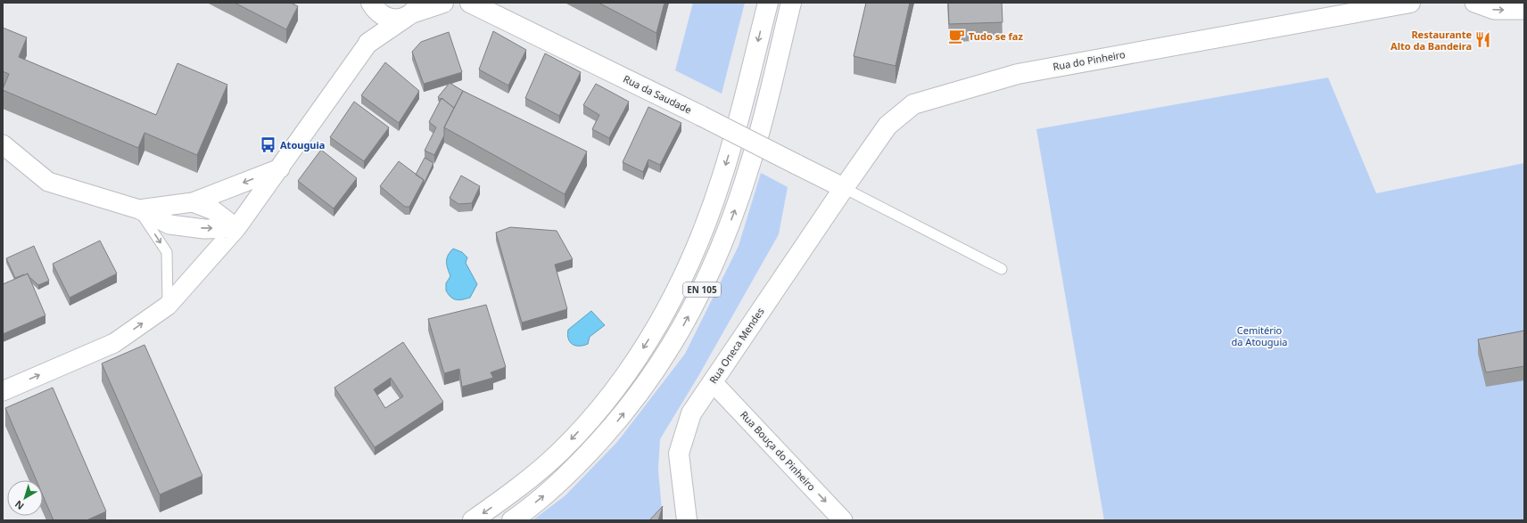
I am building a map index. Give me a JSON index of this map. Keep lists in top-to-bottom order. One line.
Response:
{"streets":{"main road":["Rua do Pinheiro","Rua da Saudade","EN 105","Rua Oneca Mendes"],"street":["Rua Bouça do Pinheiro"]},"crossings":[["Rua do Pinheiro","Rua da Saudade"],["Rua do Pinheiro","Rua Oneca Mendes"],["Rua da Saudade","Rua Oneca Mendes"],["Rua Oneca Mendes","Rua Bouça do Pinheiro"]],"one_way":["Rua Bouça do Pinheiro"],"parks":["Cemitério da Atouguia"],"places":{"cafe":["Tudo se faz"],"restaurant":["Restaurante Alto da Bandeira"],"bus stop":["Atouguia"]},"north":"bottom left"}
